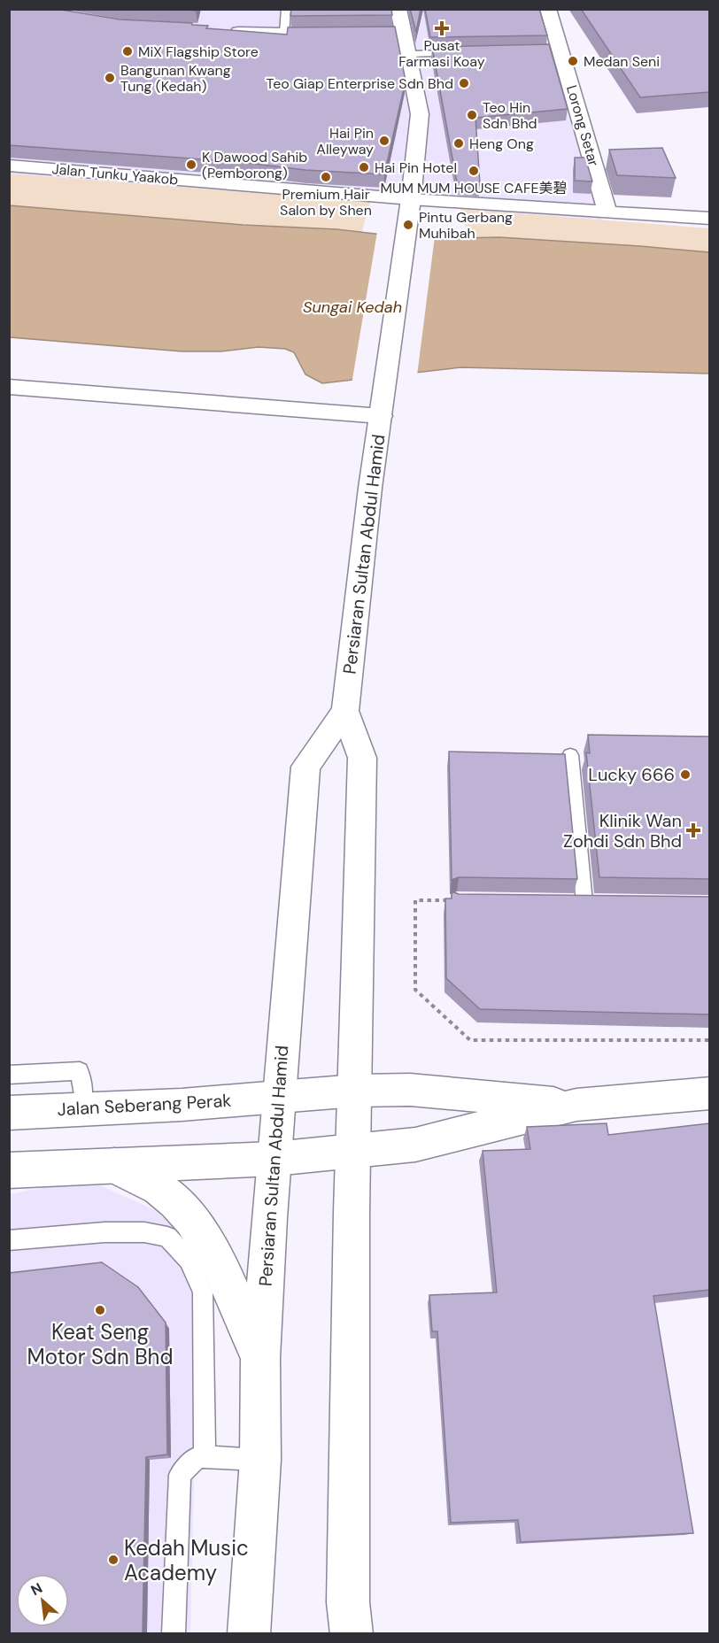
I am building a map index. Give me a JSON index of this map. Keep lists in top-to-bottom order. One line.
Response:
{"streets":{"street":["Lorong Setar","Jalan Tunku Yaakob","Persiaran Sultan Abdul Hamid","Jalan Seberang Perak"]},"crossings":[["Lorong Setar","Jalan Tunku Yaakob"],["Jalan Tunku Yaakob","Persiaran Sultan Abdul Hamid"],["Persiaran Sultan Abdul Hamid","Jalan Seberang Perak"]],"water":["Sungai Kedah"],"places":{"health":["Pusat Farmasi Koay","Klinik Wan Zohdi Sdn Bhd"],"other":["MiX Flagship Store","Medan Seni","Bangunan Kwang Tung (Kedah)","Teo Giap Enterprise Sdn Bhd","Teo Hin Sdn Bhd","Hai Pin Alleyway","Heng Ong","K Dawood Sahib (Pemborong)","Hai Pin Hotel","MUM MUM HOUSE CAFE美碧","Premium Hair Salon by Shen","Pintu Gerbang Muhibah","Lucky 666","Keat Seng Motor Sdn Bhd","Kedah Music Academy"]},"north":"top left"}
